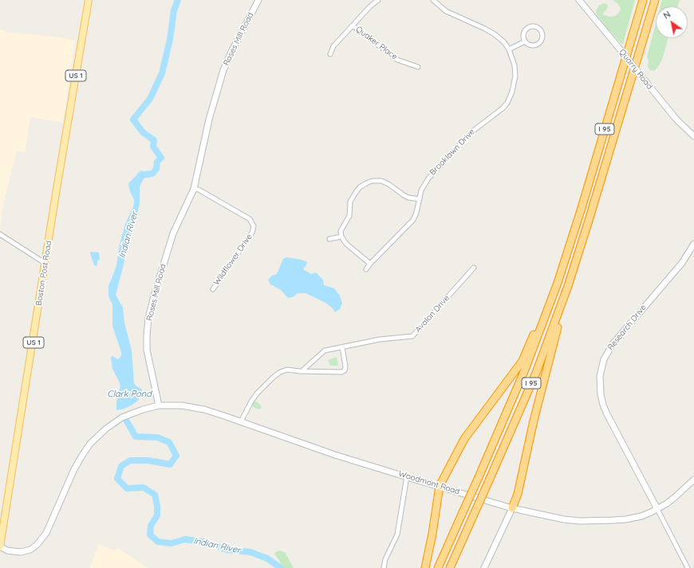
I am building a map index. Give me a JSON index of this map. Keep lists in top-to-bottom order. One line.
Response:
{"streets":{"highway":["I 95"],"main road":["US 1","Boston Post Road"],"street":["Roses Mill Road","Quaker Place","Quarry Road","Brooklawn Drive","Wildflower Drive","Avalon Drive","Research Drive","Woodmont Road"]},"crossings":[["Roses Mill Road","Wildflower Drive"],["Roses Mill Road","Woodmont Road"],["Research Drive","Woodmont Road"]],"water":["Indian River","Clark Pond"],"north":"top left"}
